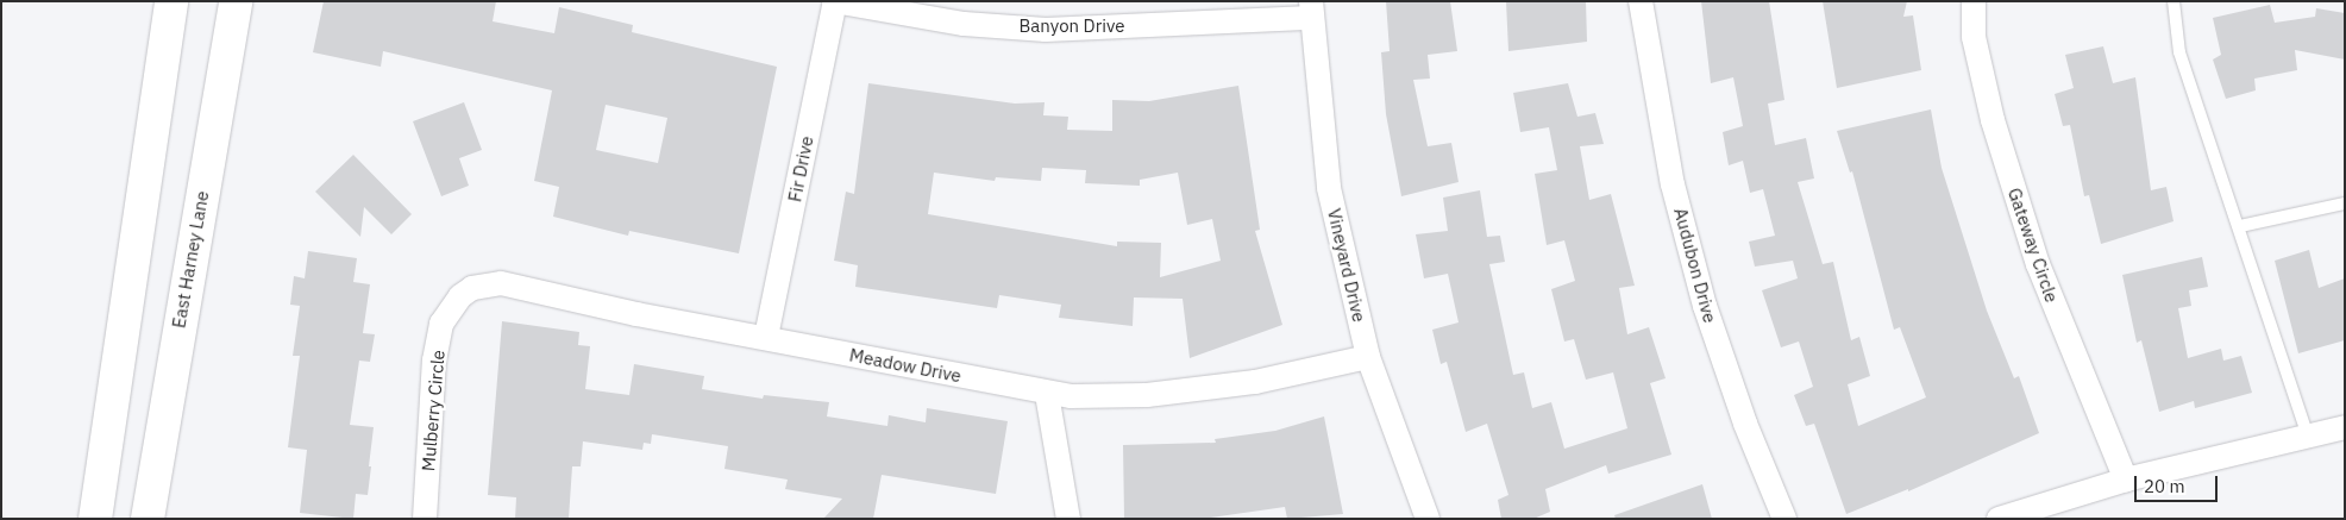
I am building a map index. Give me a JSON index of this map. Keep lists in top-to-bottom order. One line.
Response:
{"streets":{"main road":["East Harney Lane"],"street":["Banyon Drive","Fir Drive","Gateway Circle","Vineyard Drive","Audubon Drive","Meadow Drive","Mulberry Circle"]},"crossings":[["Banyon Drive","Fir Drive"],["Banyon Drive","Vineyard Drive"],["Fir Drive","Meadow Drive"],["Vineyard Drive","Meadow Drive"],["Meadow Drive","Mulberry Circle"]],"scale_bar":"20 m"}
